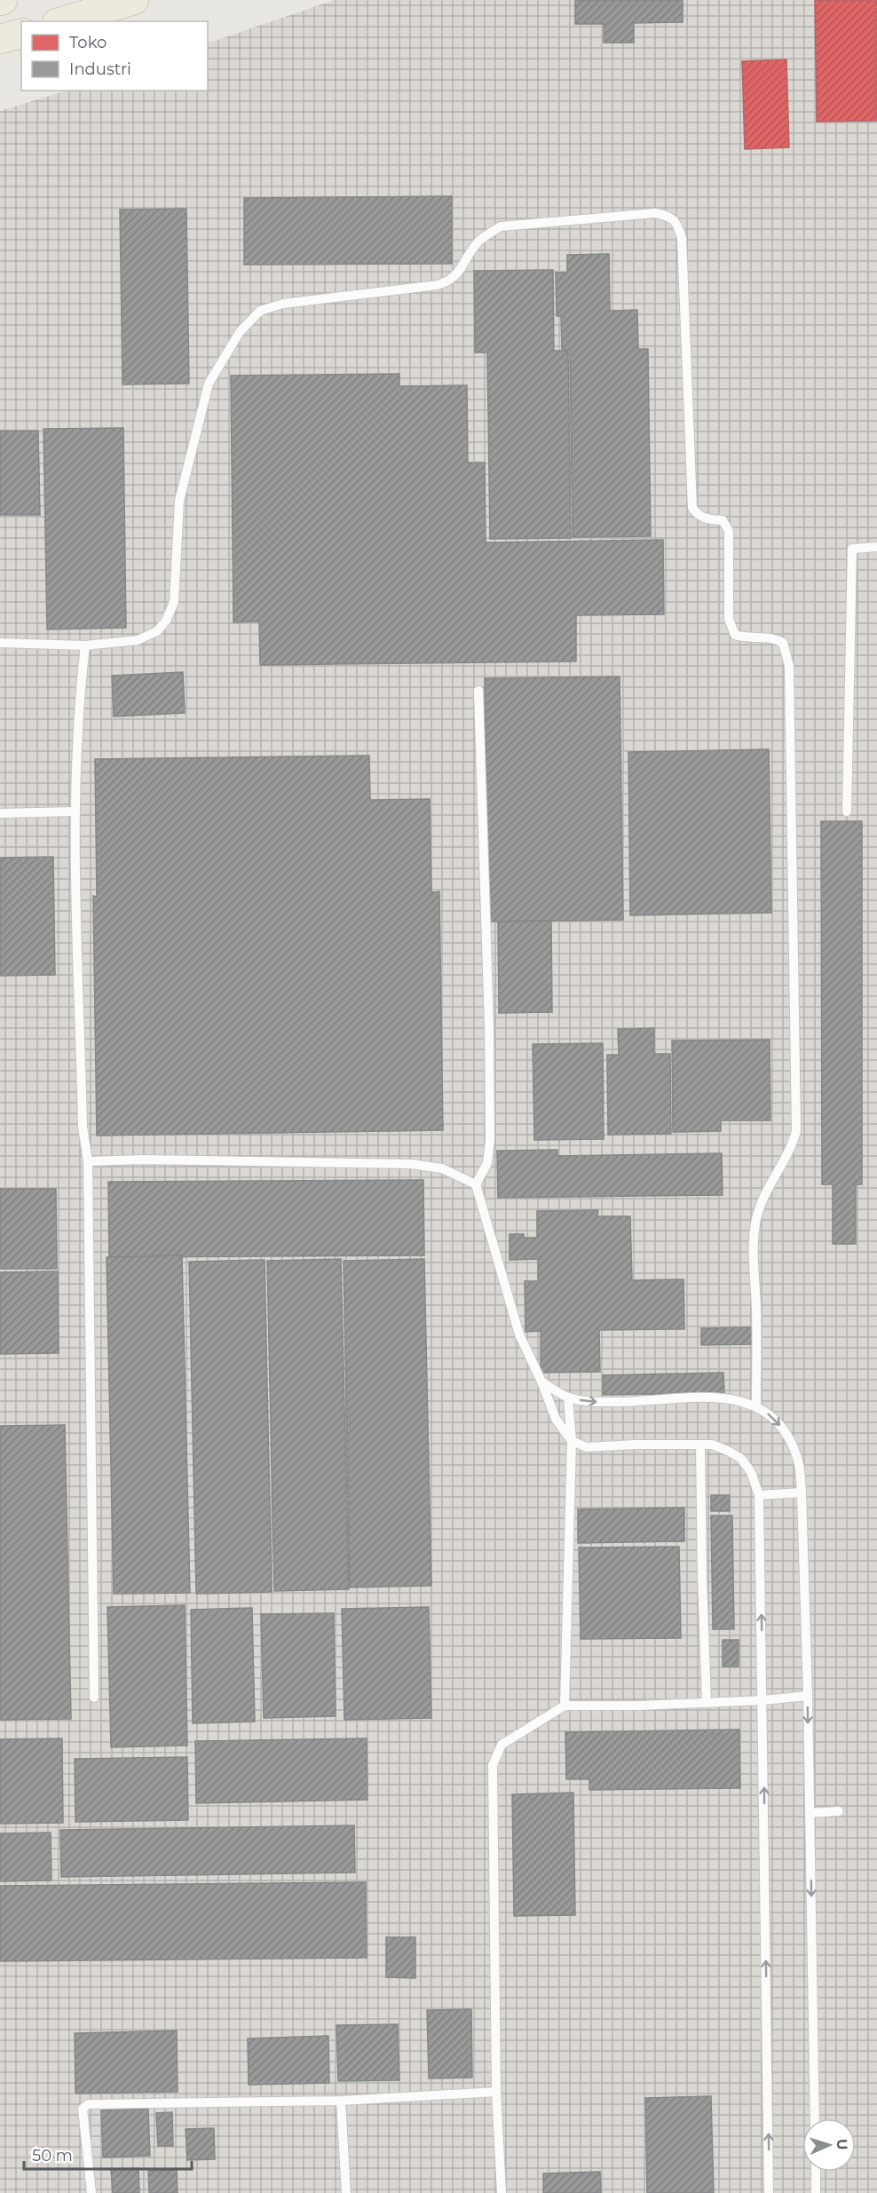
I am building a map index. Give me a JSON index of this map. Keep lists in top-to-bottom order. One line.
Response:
{"legend":["Toko","Industri"],"scale_bar":"50 m","north":"right"}
